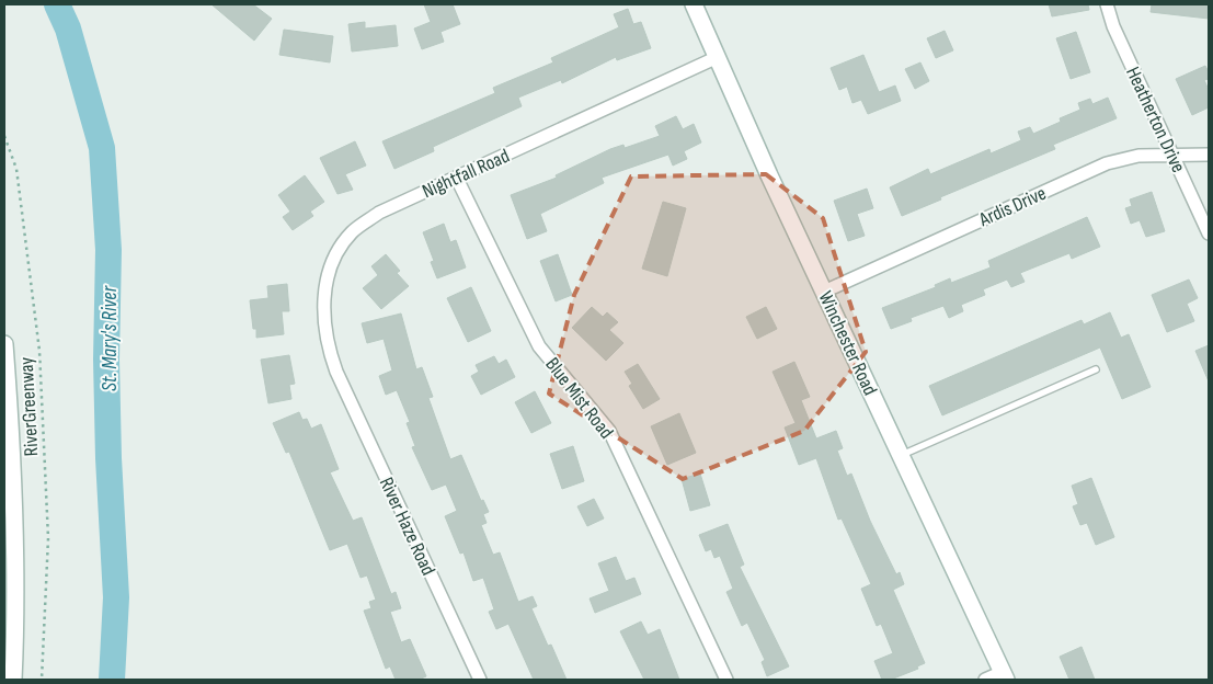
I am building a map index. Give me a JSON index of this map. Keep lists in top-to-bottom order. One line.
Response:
{"streets":{"street":["Heatherton Drive","Nightfall Road","Ardis Drive","Winchester Road","Blue Mist Road","River Haze Road"],"path":["RiverGreenway"]},"crossings":[["Heatherton Drive","Ardis Drive"],["Nightfall Road","Winchester Road"],["Nightfall Road","Blue Mist Road"],["Nightfall Road","River Haze Road"],["Ardis Drive","Winchester Road"]],"water":["St. Mary's River"]}
